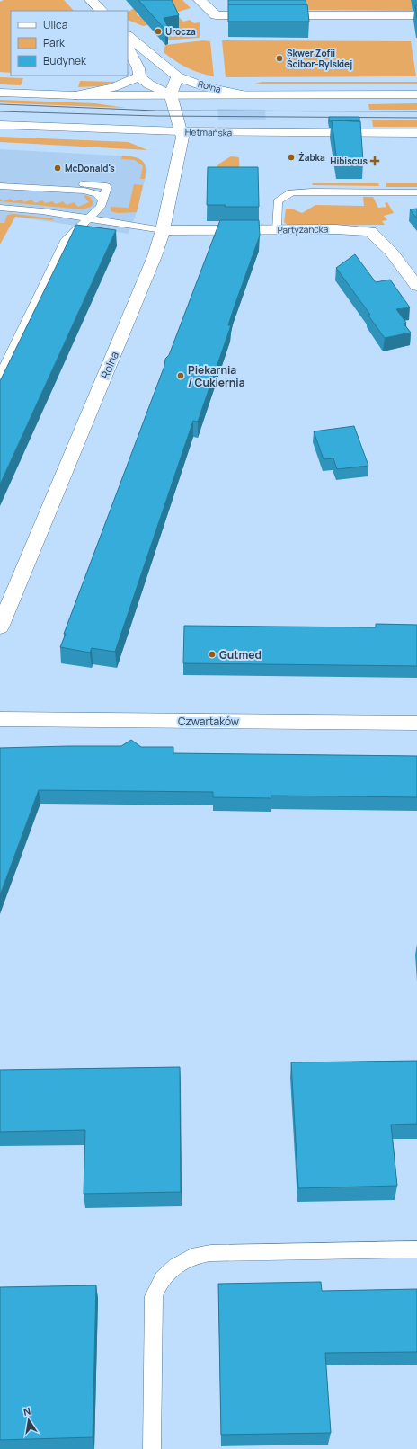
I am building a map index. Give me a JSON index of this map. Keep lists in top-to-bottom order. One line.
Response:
{"streets":{"street":["Rolna","Hetmańska","Partyzancka","Czwartaków"]},"crossings":[["Rolna","Hetmańska"],["Rolna","Partyzancka"]],"places":{"other":["Urocza","Skwer Zofii Ścibor-Rylskiej","Żabka","McDonald's","Piekarnia / Cukiernia","Gutmed"],"health":["Hibiscus"]},"legend":["Ulica","Park","Budynek"],"north":"top"}
